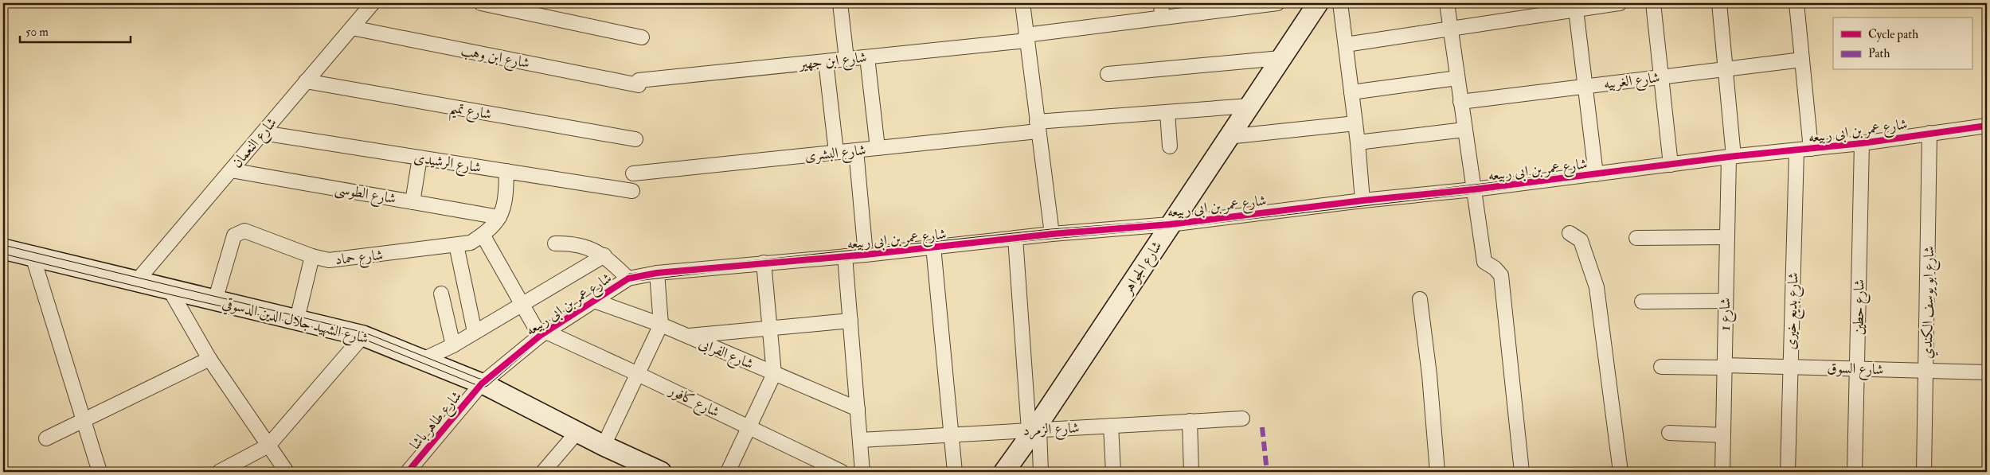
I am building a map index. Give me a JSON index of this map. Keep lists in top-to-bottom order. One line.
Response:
{"streets":{"main road":["شارع الجواهر","شارع الشهيد جلال الدين الدسوقي"],"street":["شارع ابن وهب","شارع ابن جهير","شارع الغربيه","شارع تميم","شارع عمر بن ابى ربيعه","شارع النعمان","شارع البشرى","شارع الرشيدى","شارع الطوسى","شارع حماد","شارع ابو يوسف الكندي","شارع حطين","شارع بديع خيرى","شارع 1","شارع الفرابى","شارع السوق","شارع كافور","شارع طاهر باشا","شارع الزمرد"]},"crossings":[["شارع ابن وهب","شارع ابن جهير"],["شارع ابن وهب","شارع النعمان"],["شارع الغربيه","شارع 1"],["شارع تميم","شارع النعمان"],["شارع عمر بن ابى ربيعه","شارع الجواهر"],["شارع عمر بن ابى ربيعه","شارع ابو يوسف الكندي"],["شارع عمر بن ابى ربيعه","شارع حطين"],["شارع عمر بن ابى ربيعه","شارع بديع خيرى"],["شارع عمر بن ابى ربيعه","شارع 1"],["شارع عمر بن ابى ربيعه","شارع الشهيد جلال الدين الدسوقي"],["شارع عمر بن ابى ربيعه","شارع الفرابى"],["شارع عمر بن ابى ربيعه","شارع كافور"],["شارع عمر بن ابى ربيعه","شارع طاهر باشا"],["شارع النعمان","شارع الرشيدى"],["شارع النعمان","شارع الطوسى"],["شارع النعمان","شارع الشهيد جلال الدين الدسوقي"],["شارع البشرى","شارع الجواهر"],["شارع الرشيدى","شارع حماد"],["شارع الطوسى","شارع حماد"],["شارع حماد","شارع الشهيد جلال الدين الدسوقي"],["شارع الجواهر","شارع الزمرد"],["شارع ابو يوسف الكندي","شارع السوق"],["شارع حطين","شارع السوق"],["شارع بديع خيرى","شارع السوق"],["شارع 1","شارع السوق"],["شارع الشهيد جلال الدين الدسوقي","شارع طاهر باشا"]],"legend":["Cycle path","Path"],"scale_bar":"50 m"}
